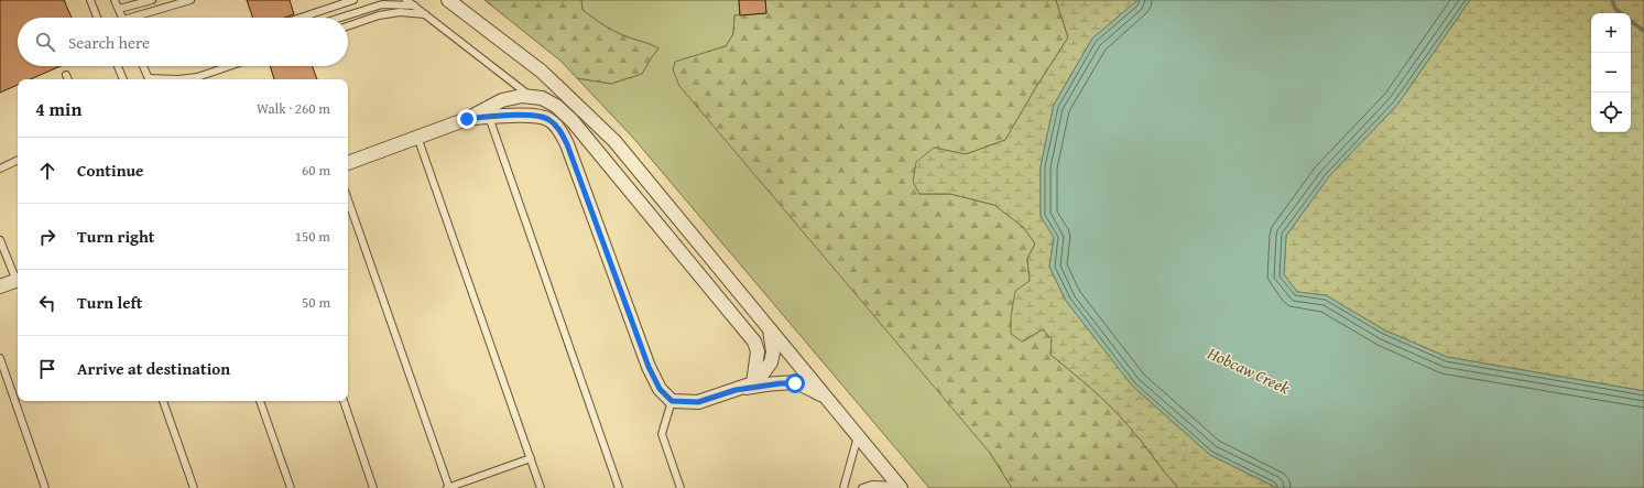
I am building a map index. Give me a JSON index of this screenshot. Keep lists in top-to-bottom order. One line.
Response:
{"water":["Hobcaw Creek"],"page":{"map_buttons":["+","−"],"search":"Search here","heading":["4 min","Walk · 260 m"],"list":[["Continue","60 m"],["Turn right","150 m"],["Turn left","50 m"],"Arrive at destination"]}}
